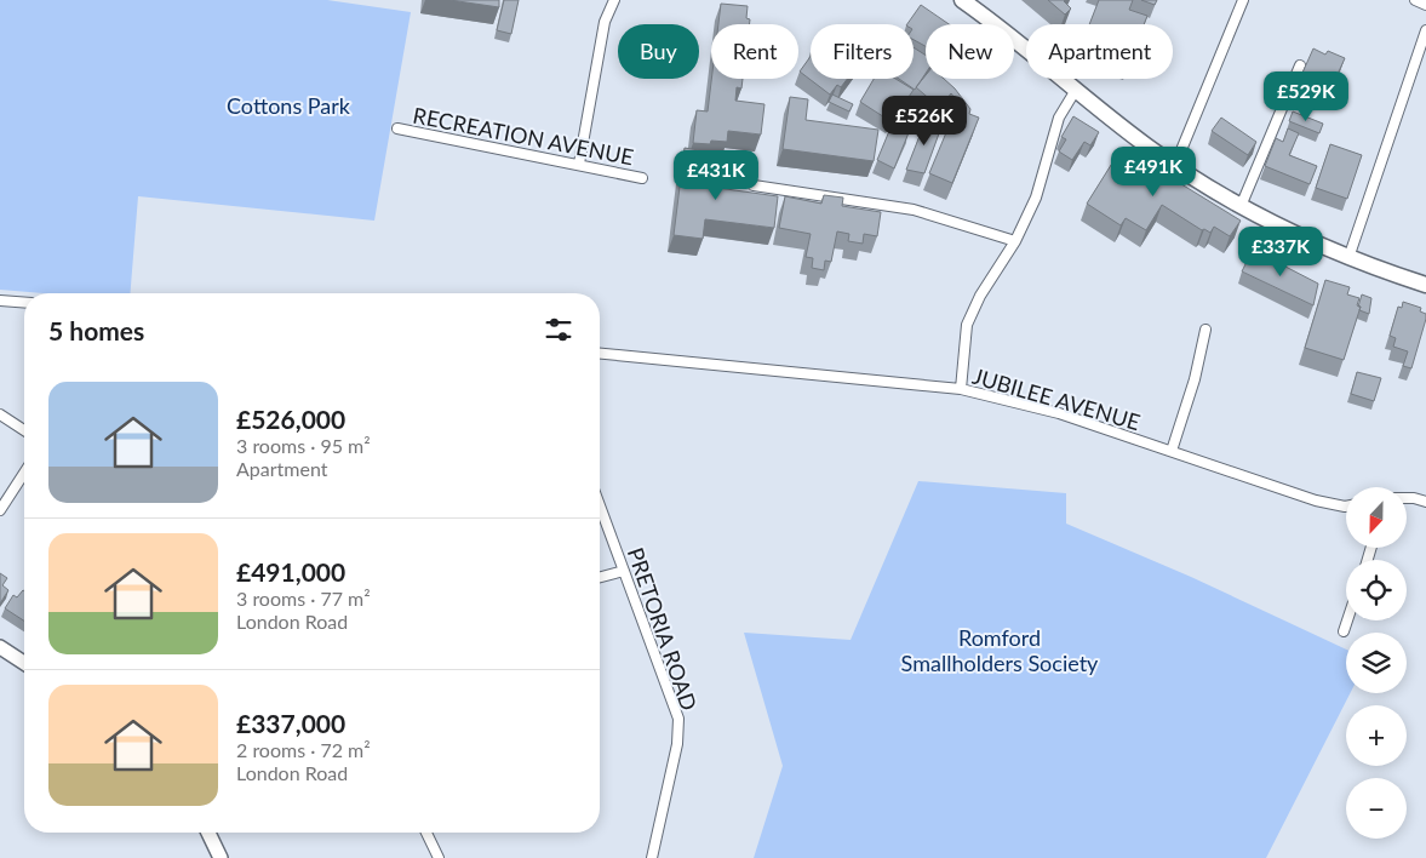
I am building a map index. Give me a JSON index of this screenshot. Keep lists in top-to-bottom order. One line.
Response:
{"streets":{"street":["RECREATION AVENUE","JUBILEE AVENUE","PRETORIA ROAD"]},"parks":["Cottons Park","Romford Smallholders Society"],"north":"bottom","page":{"chip":["Buy","Rent","Filters","New","Apartment"],"price":["£529K","£526K","£491K","£431K","£337K"],"heading":"5 homes","list":[{"name":"£526,000","note":"3 rooms · 95 m² · Apartment"},{"name":"£491,000","note":"3 rooms · 77 m² · London Road"},{"name":"£337,000","note":"2 rooms · 72 m² · London Road"}],"map_buttons":["+","−"]}}
